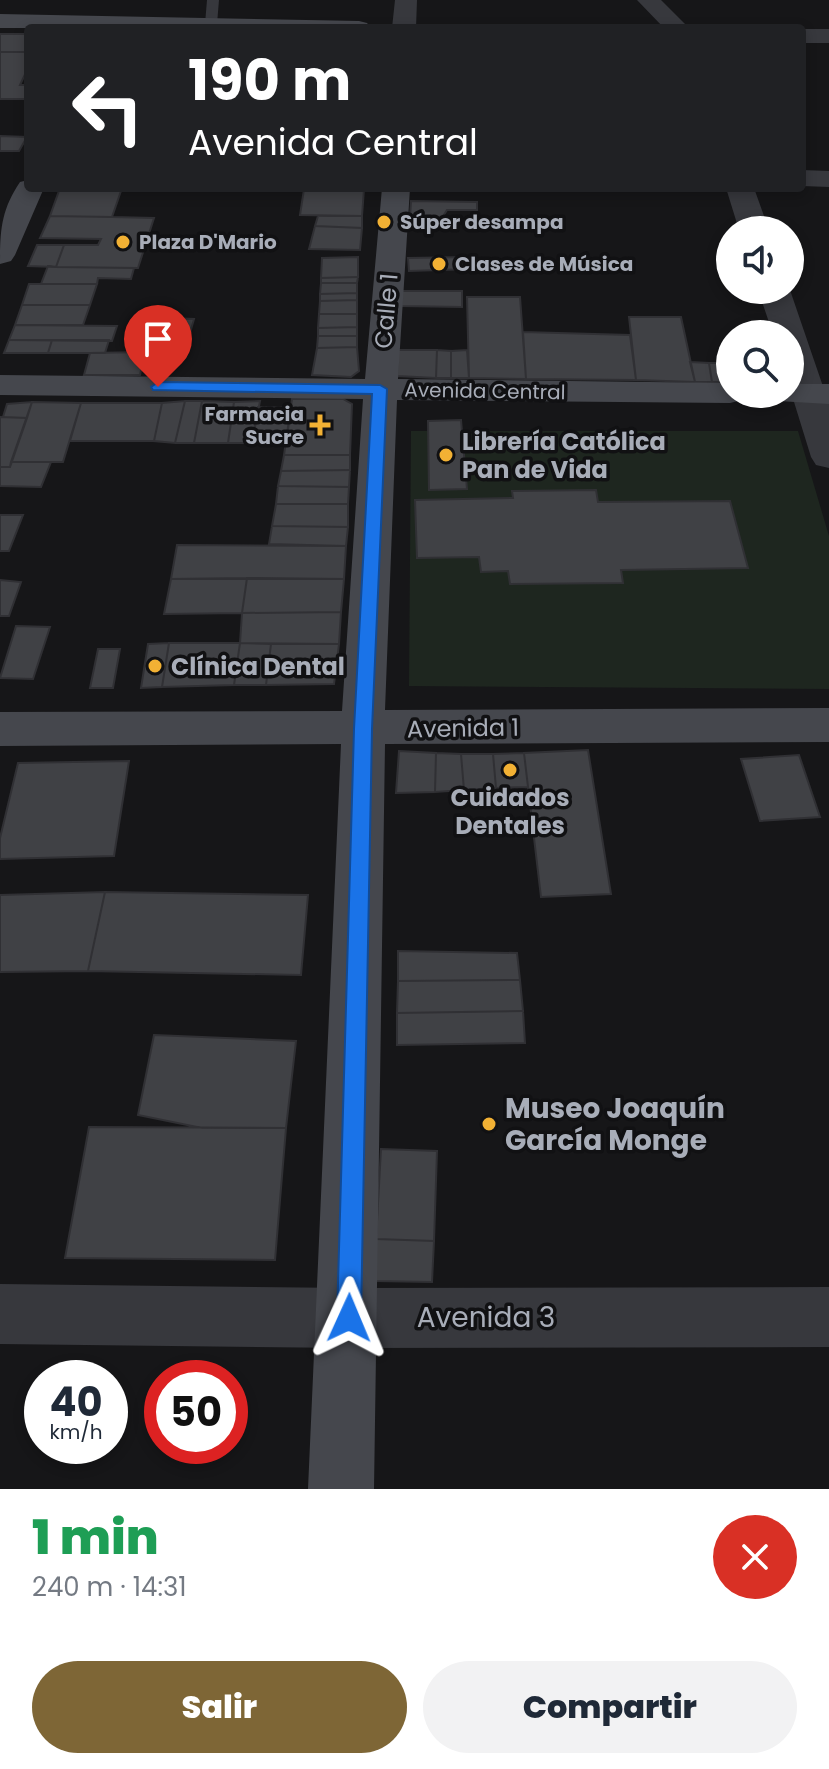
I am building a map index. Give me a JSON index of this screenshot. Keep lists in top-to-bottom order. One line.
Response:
{"streets":{"main road":["Calle 1","Avenida Central","Avenida 1"],"street":["Avenida 3"]},"crossings":[["Calle 1","Avenida Central"],["Calle 1","Avenida 1"],["Calle 1","Avenida 3"]],"places":{"other":["Súper desampa","Plaza D'Mario","Clases de Música","Librería Católica Pan de Vida","Clínica Dental","Cuidados Dentales","Museo Joaquín García Monge"],"health":["Farmacia Sucre"]},"page":{"turn":["190 m","Avenida Central"],"speed":"40 km/h","limit":"50","heading":["1 min","240 m · 14:31"],"buttons":["Salir","Compartir"]}}
